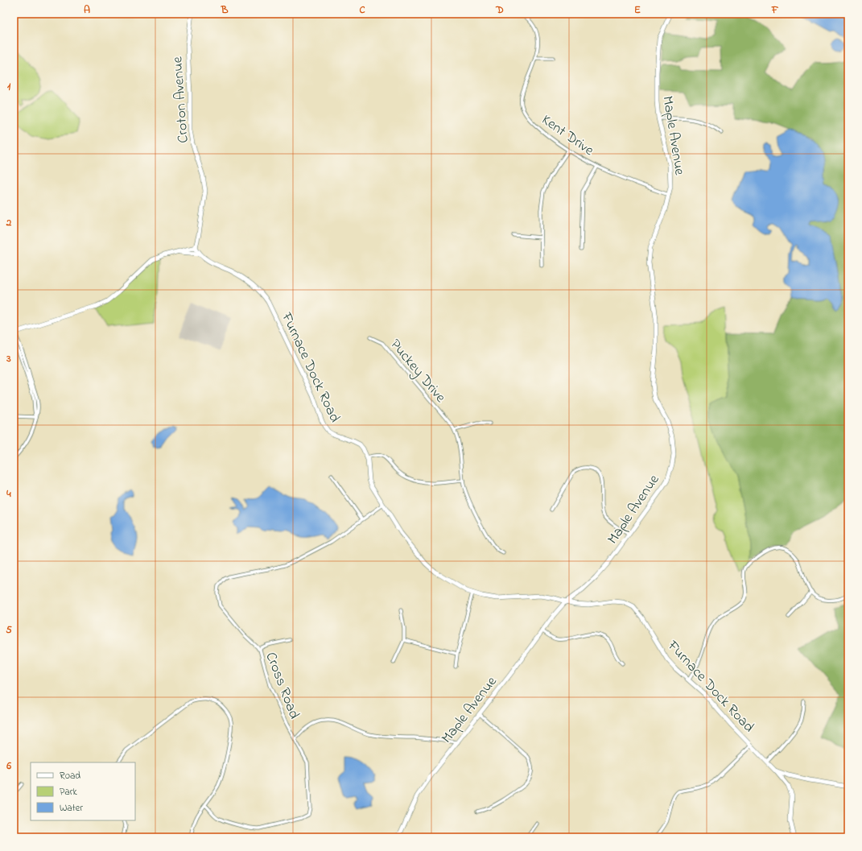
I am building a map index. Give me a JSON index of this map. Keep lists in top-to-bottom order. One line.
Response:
{"streets":{"street":["Croton Avenue","Kent Drive","Maple Avenue","Furnace Dock Road","Puckey Drive","Cross Road"]},"crossings":[["Croton Avenue","Furnace Dock Road"],["Kent Drive","Maple Avenue"],["Maple Avenue","Furnace Dock Road"],["Furnace Dock Road","Cross Road"]],"legend":["Road","Park","Water"],"grid":{"columns":["A","B","C","D","E","F"],"rows":["1","2","3","4","5","6"]}}
